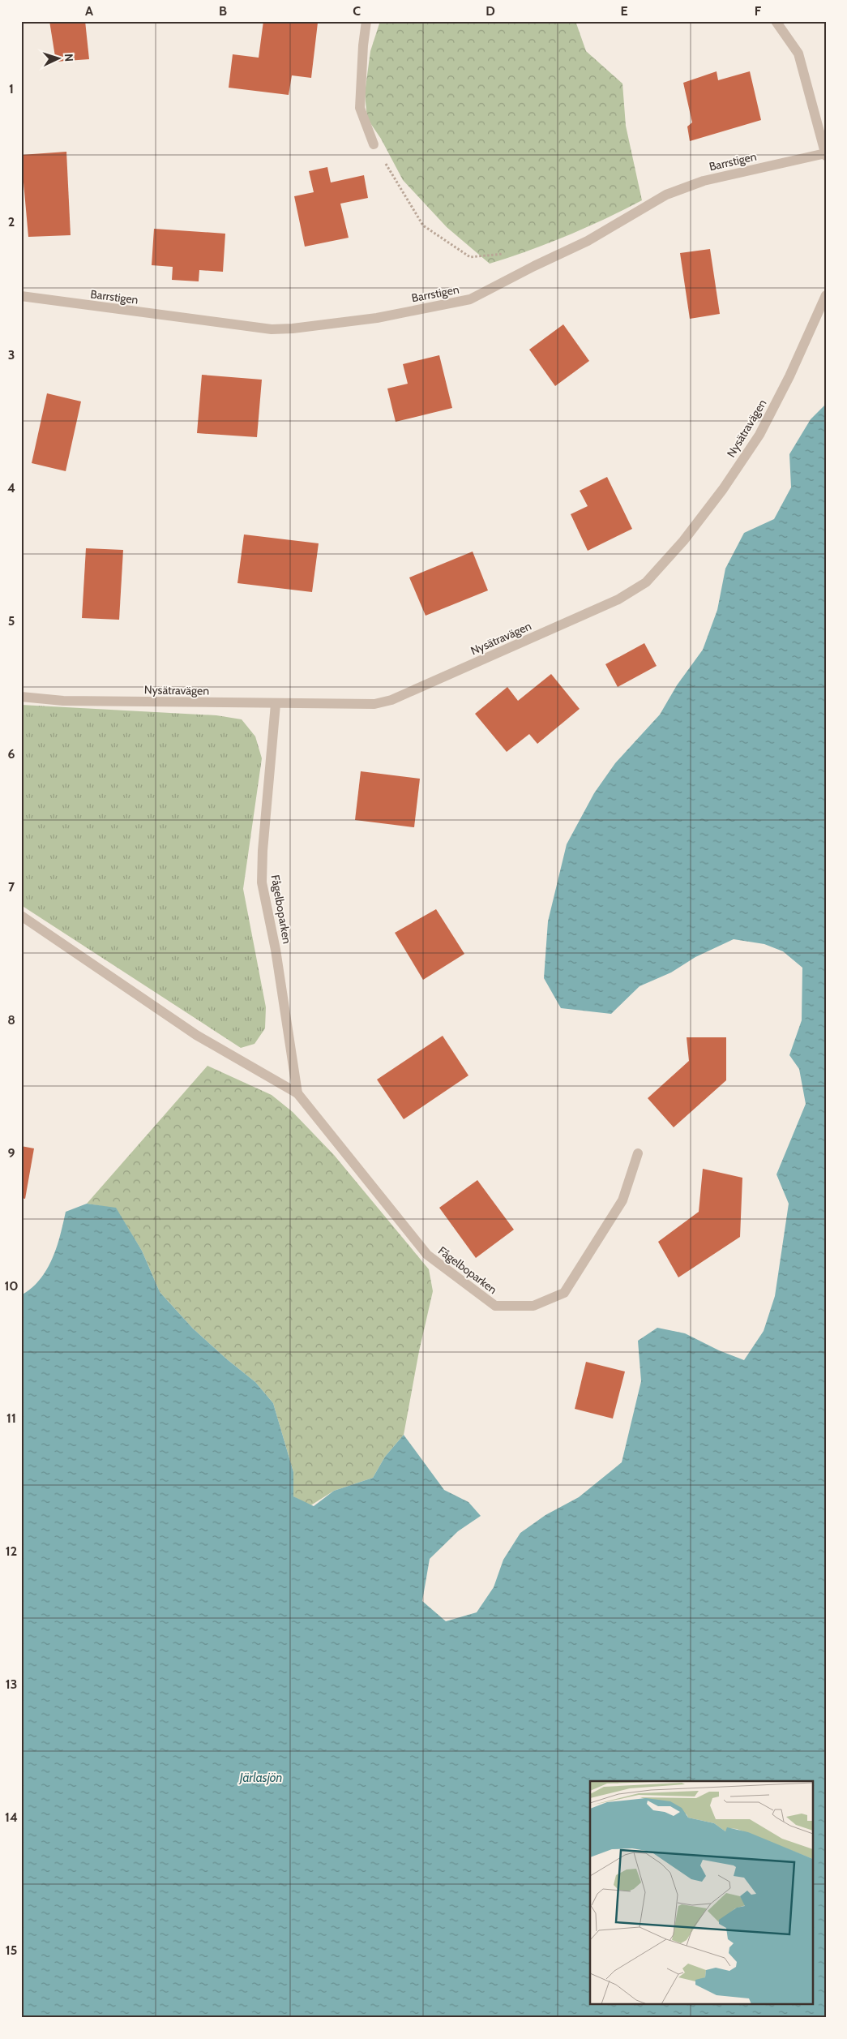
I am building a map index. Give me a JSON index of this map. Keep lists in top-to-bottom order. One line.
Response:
{"streets":{"street":["Barrstigen","Nysätravägen","Fågelboparken"]},"crossings":[["Nysätravägen","Fågelboparken"]],"water":["Järlasjön"],"north":"right","grid":{"columns":["A","B","C","D","E","F"],"rows":["1","2","3","4","5","6","7","8","9","10","11","12","13","14","15"]}}
